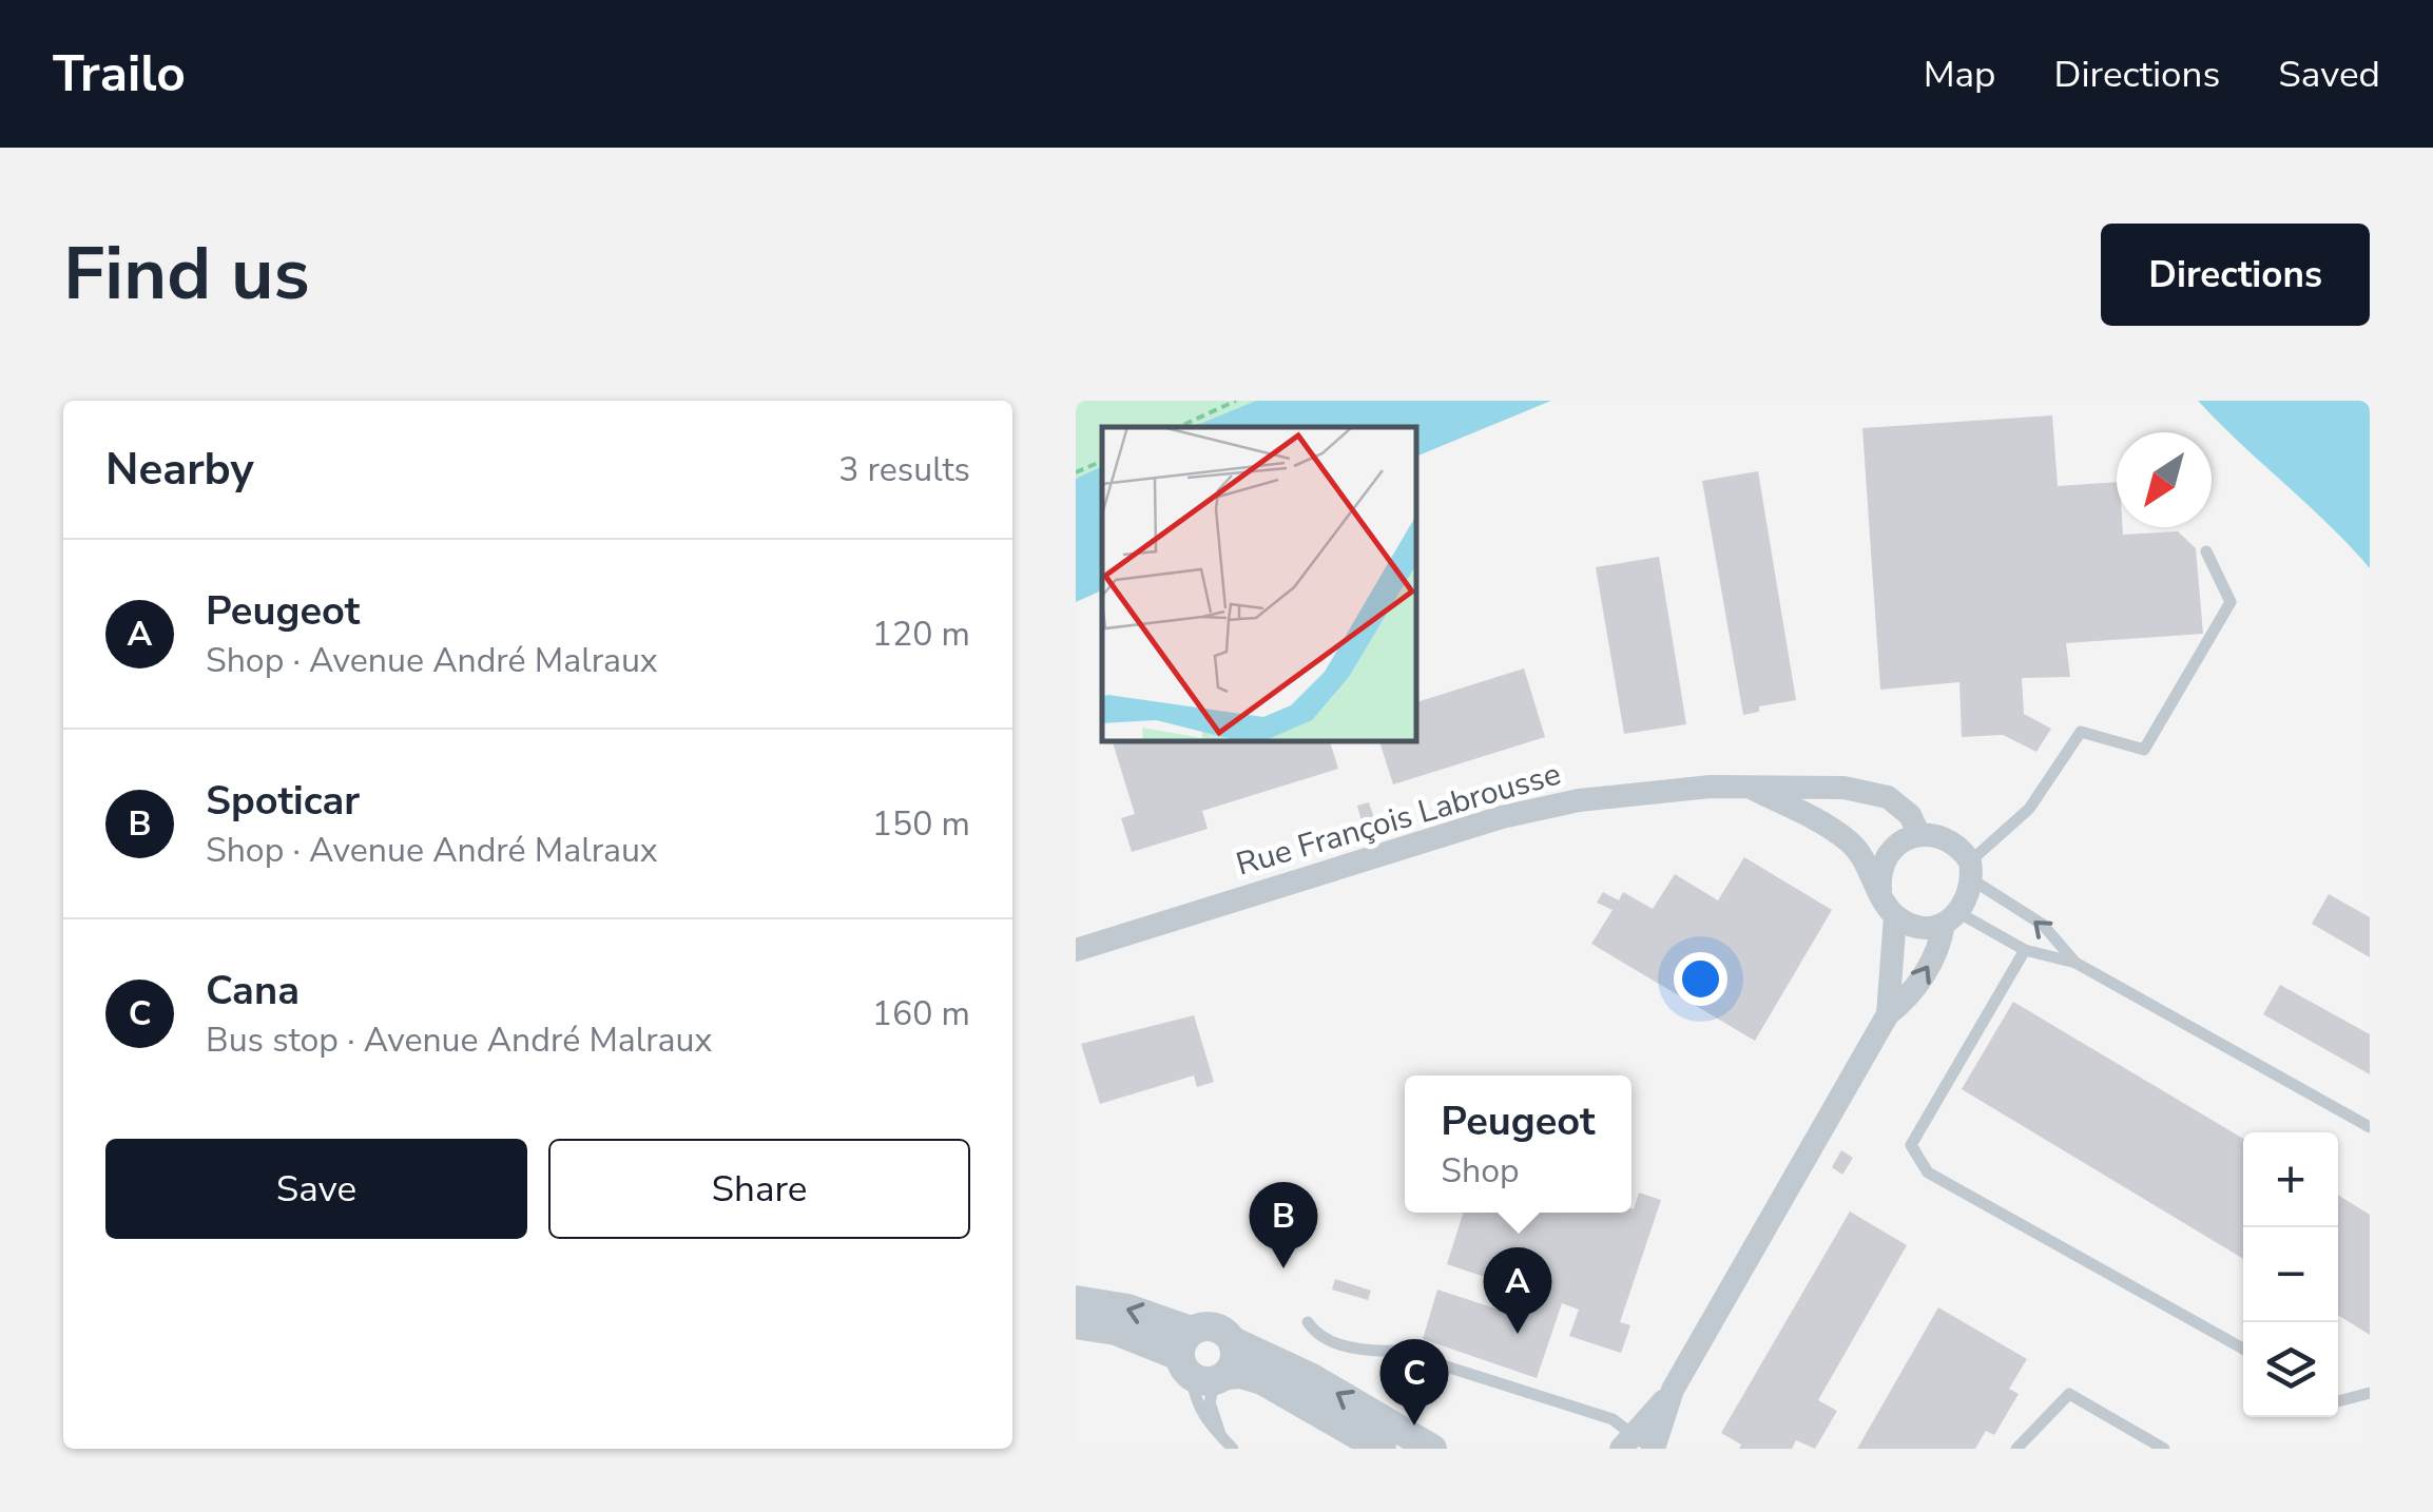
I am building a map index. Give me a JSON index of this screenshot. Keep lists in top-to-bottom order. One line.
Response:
{"streets":{"street":["Rue François Labrousse"]},"north":"bottom left","page":{"header":"Trailo","nav":["Map","Directions","Saved"],"title":"Find us","buttons":["Directions",["Save","Share"]],"heading":["Nearby","3 results"],"list":[{"mark":"A","name":"Peugeot","note":"Shop · Avenue André Malraux","value":"120 m"},{"mark":"B","name":"Spoticar","note":"Shop · Avenue André Malraux","value":"150 m"},{"mark":"C","name":"Cana","note":"Bus stop · Avenue André Malraux","value":"160 m"}],"popup":["Peugeot","Shop"],"map_buttons":["+","−"],"pins":["B","A","C"]}}
